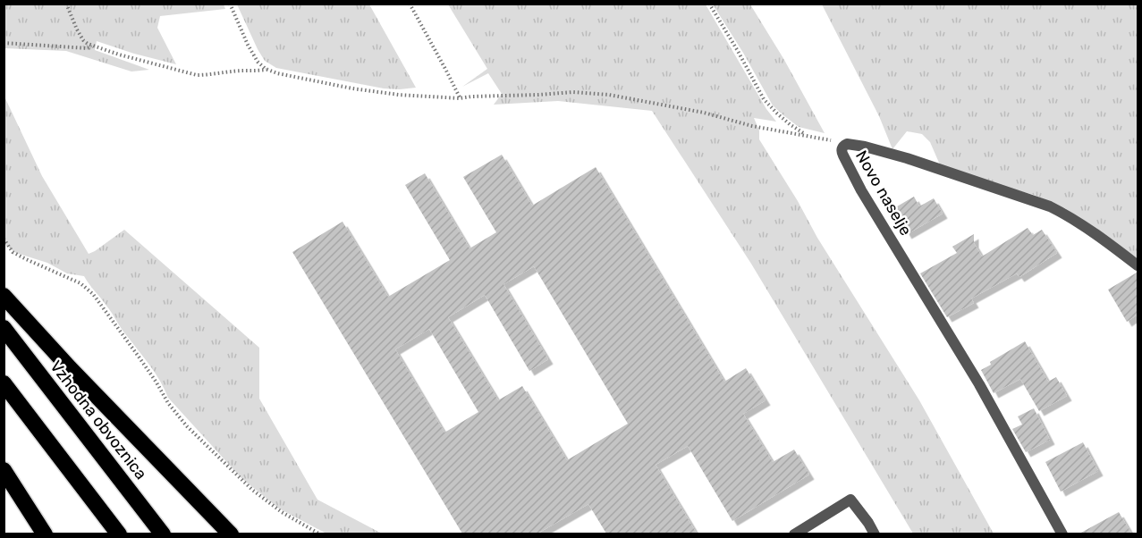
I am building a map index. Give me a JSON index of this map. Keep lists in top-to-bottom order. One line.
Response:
{"streets":{"highway":["Vzhodna obvoznica"],"street":["Novo naselje"]}}
